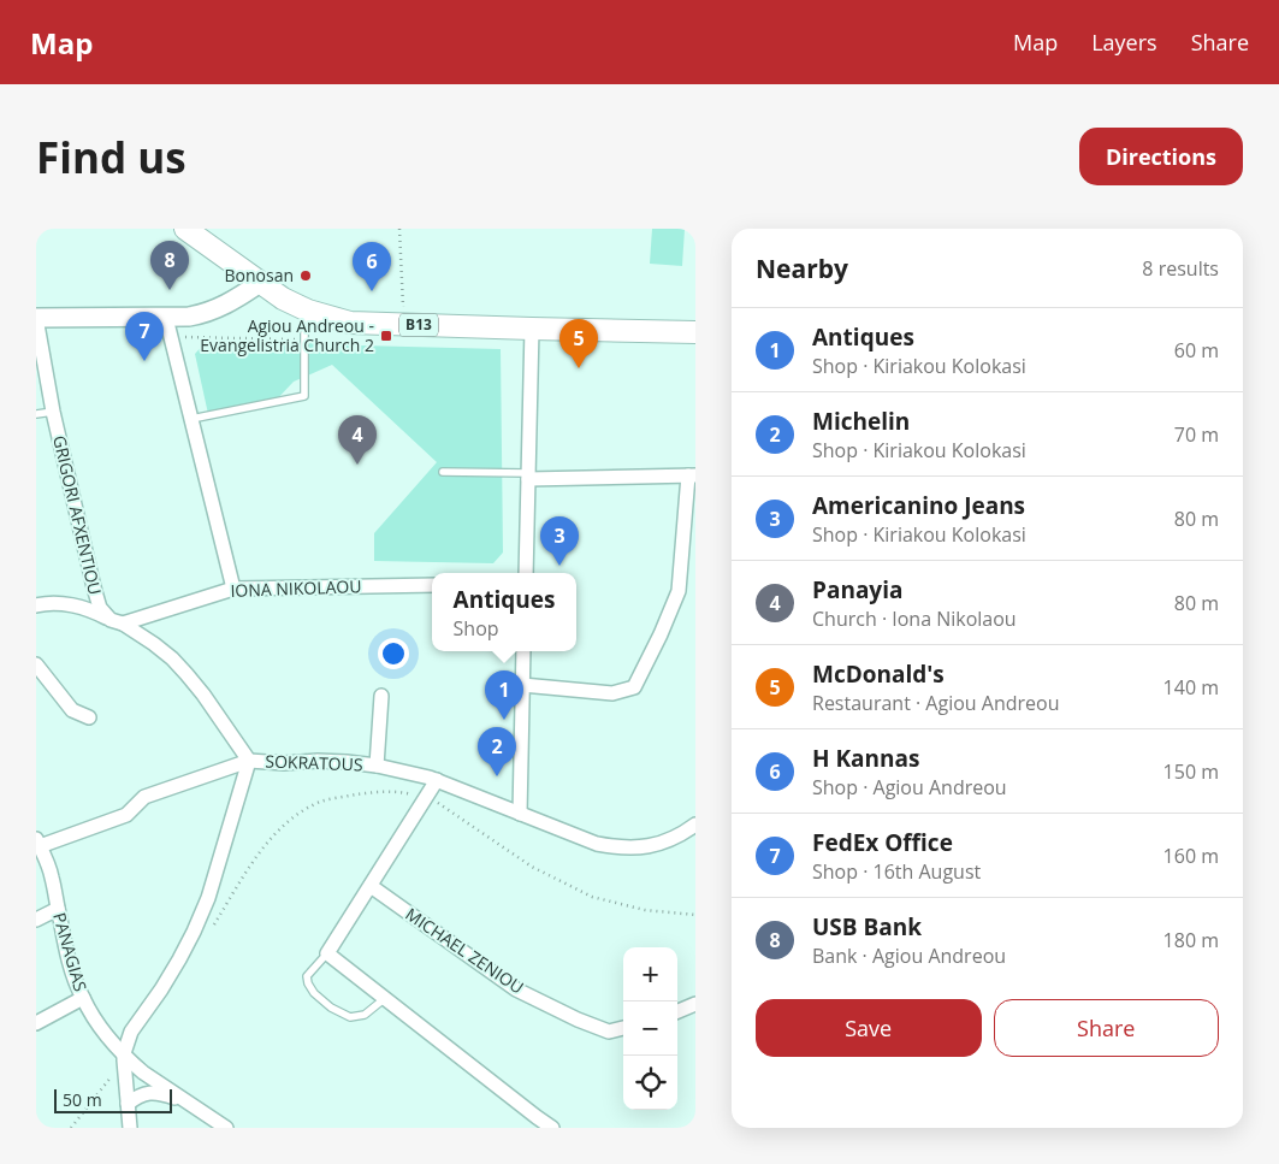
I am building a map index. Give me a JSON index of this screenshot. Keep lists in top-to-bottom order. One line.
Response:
{"streets":{"main road":["B13"],"street":["GRIGORI AFXENTIOU","IONA NIKOLAOU","SOKRATOUS","MICHAEL ZENIOU","PANAGIAS"]},"crossings":[["GRIGORI AFXENTIOU","IONA NIKOLAOU"],["GRIGORI AFXENTIOU","SOKRATOUS"],["SOKRATOUS","PANAGIAS"]],"places":{"other":["Bonosan"],"transit":["Agiou Andreou - Evangelistria Church 2"]},"scale_bar":"50 m","page":{"header":"Map","nav":["Map","Layers","Share"],"buttons":["Directions",["Save","Share"]],"title":"Find us","heading":["Nearby","8 results"],"pins":["8","6","7","5","4","3","1","2"],"list":[{"mark":"1","name":"Antiques","note":"Shop · Kiriakou Kolokasi","value":"60 m"},{"mark":"2","name":"Michelin","note":"Shop · Kiriakou Kolokasi","value":"70 m"},{"mark":"3","name":"Americanino Jeans","note":"Shop · Kiriakou Kolokasi","value":"80 m"},{"mark":"4","name":"Panayia","note":"Church · Iona Nikolaou","value":"80 m"},{"mark":"5","name":"McDonald's","note":"Restaurant · Agiou Andreou","value":"140 m"},{"mark":"6","name":"H Kannas","note":"Shop · Agiou Andreou","value":"150 m"},{"mark":"7","name":"FedEx Office","note":"Shop · 16th August","value":"160 m"},{"mark":"8","name":"USB Bank","note":"Bank · Agiou Andreou","value":"180 m"}],"popup":["Antiques","Shop"],"map_buttons":["+","−"],"scale":"50 m"}}
